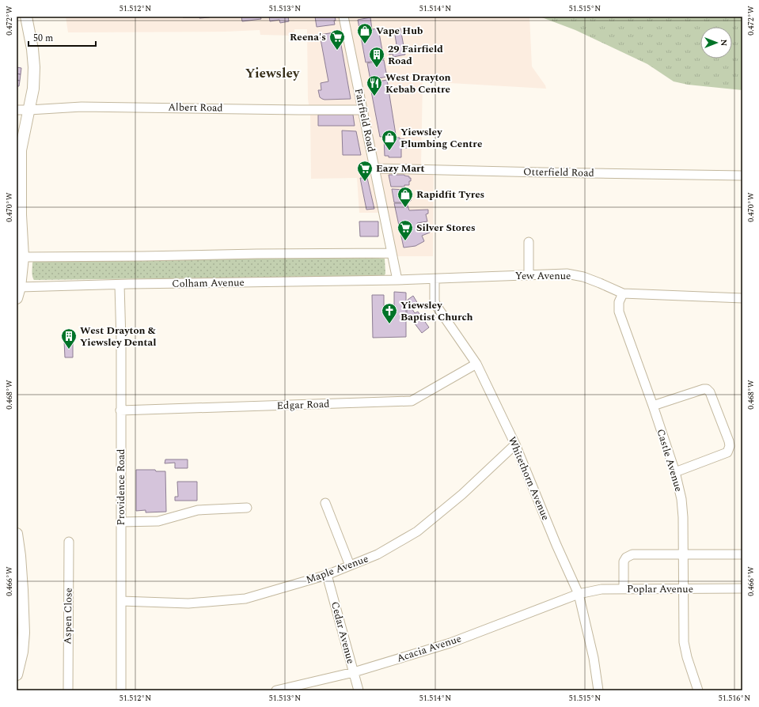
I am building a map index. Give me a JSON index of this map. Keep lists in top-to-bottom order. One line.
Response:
{"streets":{"street":["Albert Road","Fairfield Road","Otterfield Road","Yew Avenue","Colham Avenue","Edgar Road","Castle Avenue","Whitethorn Avenue","Providence Road","Maple Avenue","Poplar Avenue","Aspen Close","Cedar Avenue","Acacia Avenue"]},"crossings":[["Albert Road","Fairfield Road"],["Fairfield Road","Otterfield Road"],["Fairfield Road","Yew Avenue"],["Fairfield Road","Colham Avenue"],["Yew Avenue","Colham Avenue"],["Yew Avenue","Castle Avenue"],["Yew Avenue","Whitethorn Avenue"],["Colham Avenue","Providence Road"],["Edgar Road","Whitethorn Avenue"],["Edgar Road","Providence Road"],["Castle Avenue","Poplar Avenue"],["Whitethorn Avenue","Maple Avenue"],["Whitethorn Avenue","Poplar Avenue"],["Whitethorn Avenue","Acacia Avenue"],["Providence Road","Maple Avenue"],["Maple Avenue","Cedar Avenue"],["Poplar Avenue","Acacia Avenue"],["Cedar Avenue","Acacia Avenue"]],"districts":["Yiewsley"],"places":{"shop":["Vape Hub","Yiewsley Plumbing Centre","Rapidfit Tyres"],"supermarket":["Reena's","Eazy Mart","Silver Stores"],"building":["29 Fairfield Road","West Drayton & Yiewsley Dental"],"restaurant":["West Drayton Kebab Centre"],"church":["Yiewsley Baptist Church"]},"scale_bar":"50 m","north":"right","coordinates":["51.512°N","51.513°N","51.514°N","51.515°N","0.472°W","0.470°W","0.468°W","0.466°W","51.516°N"]}
